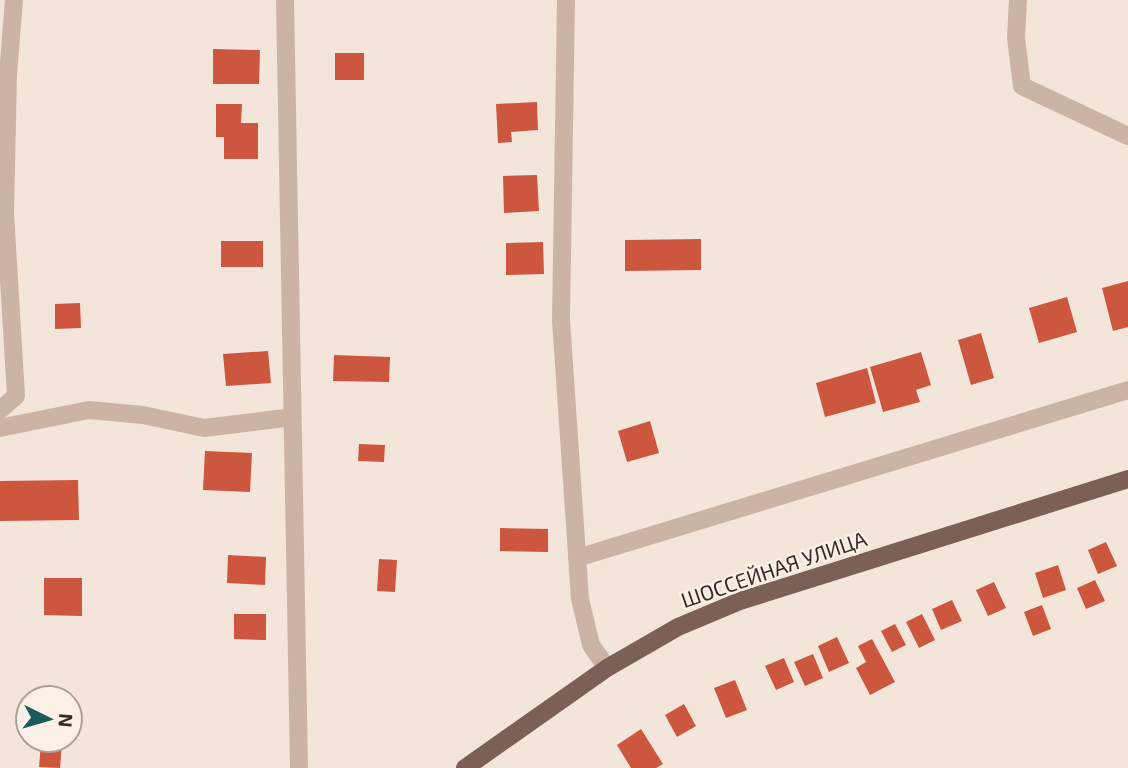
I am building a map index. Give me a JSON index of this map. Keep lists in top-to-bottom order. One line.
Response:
{"streets":{"main road":["ШОССЕЙНАЯ УЛИЦА"]},"north":"right"}
